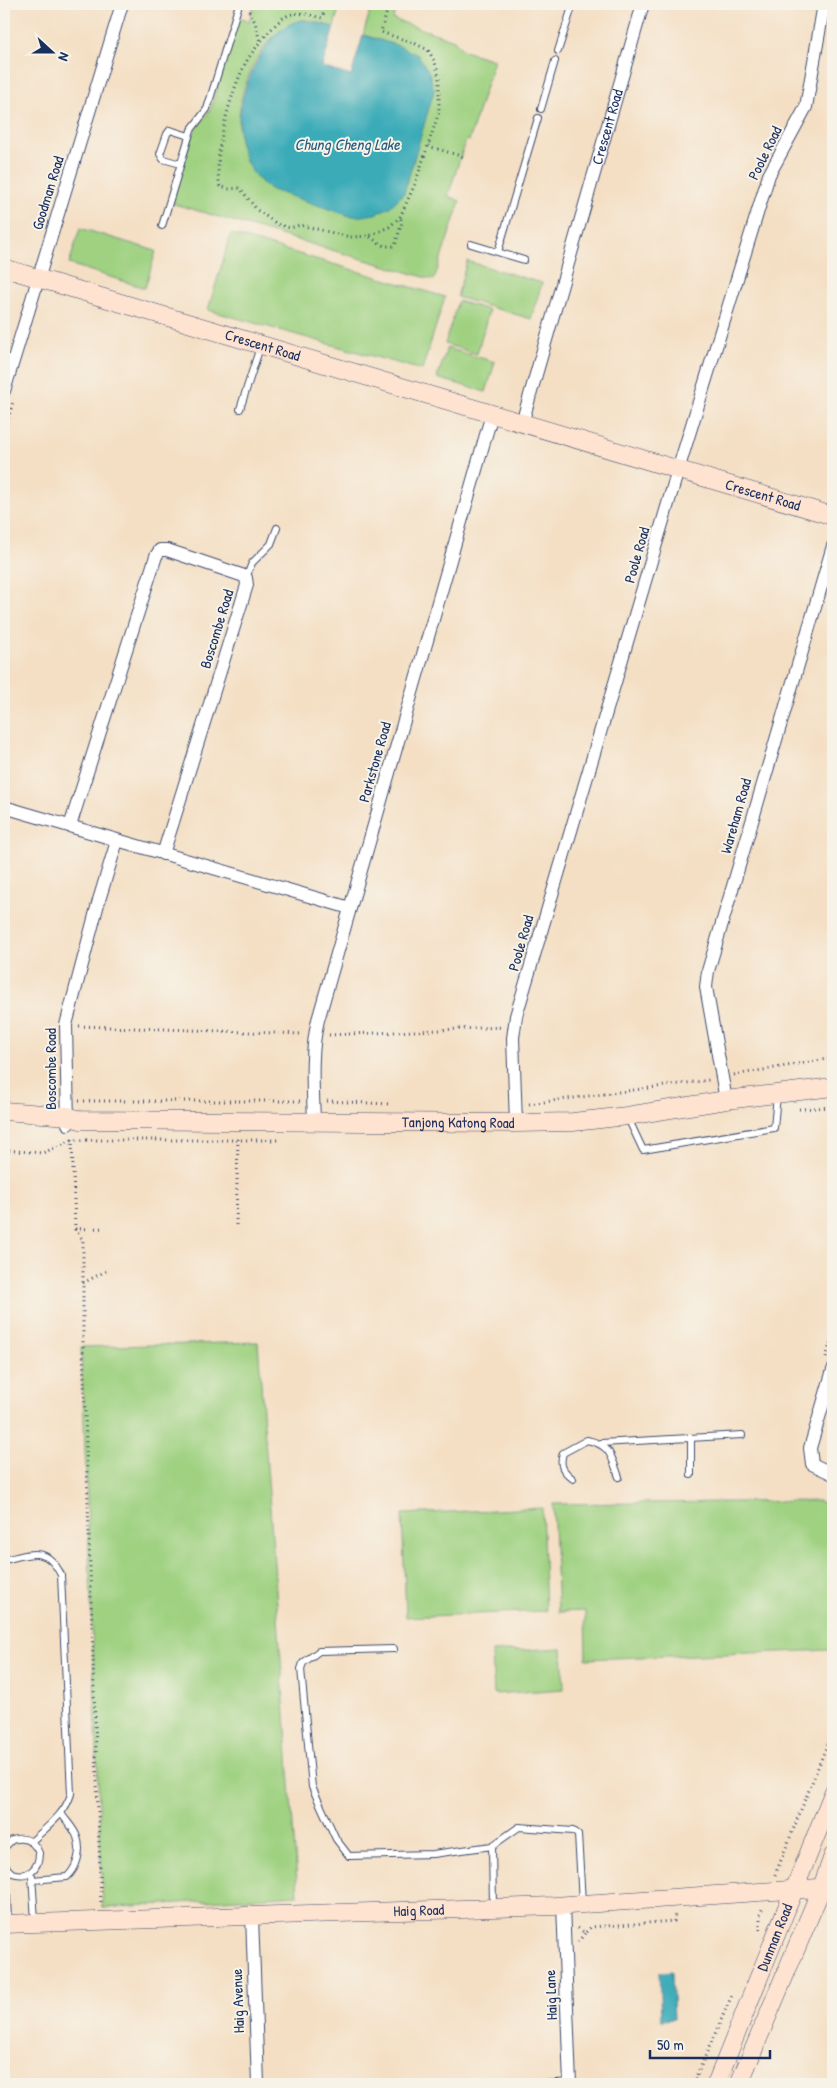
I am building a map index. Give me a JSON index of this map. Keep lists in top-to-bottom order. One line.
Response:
{"streets":{"street":["Crescent Road","Poole Road","Goodman Road","Boscombe Road","Parkstone Road","Wareham Road","Tanjong Katong Road","Haig Road","Dunman Road","Haig Lane","Haig Avenue"]},"crossings":[["Crescent Road","Poole Road"],["Crescent Road","Goodman Road"],["Crescent Road","Parkstone Road"],["Poole Road","Tanjong Katong Road"],["Boscombe Road","Tanjong Katong Road"],["Parkstone Road","Tanjong Katong Road"],["Wareham Road","Tanjong Katong Road"],["Haig Road","Dunman Road"],["Haig Road","Haig Lane"],["Haig Road","Haig Avenue"]],"water":["Chung Cheng Lake"],"scale_bar":"50 m","north":"right"}
